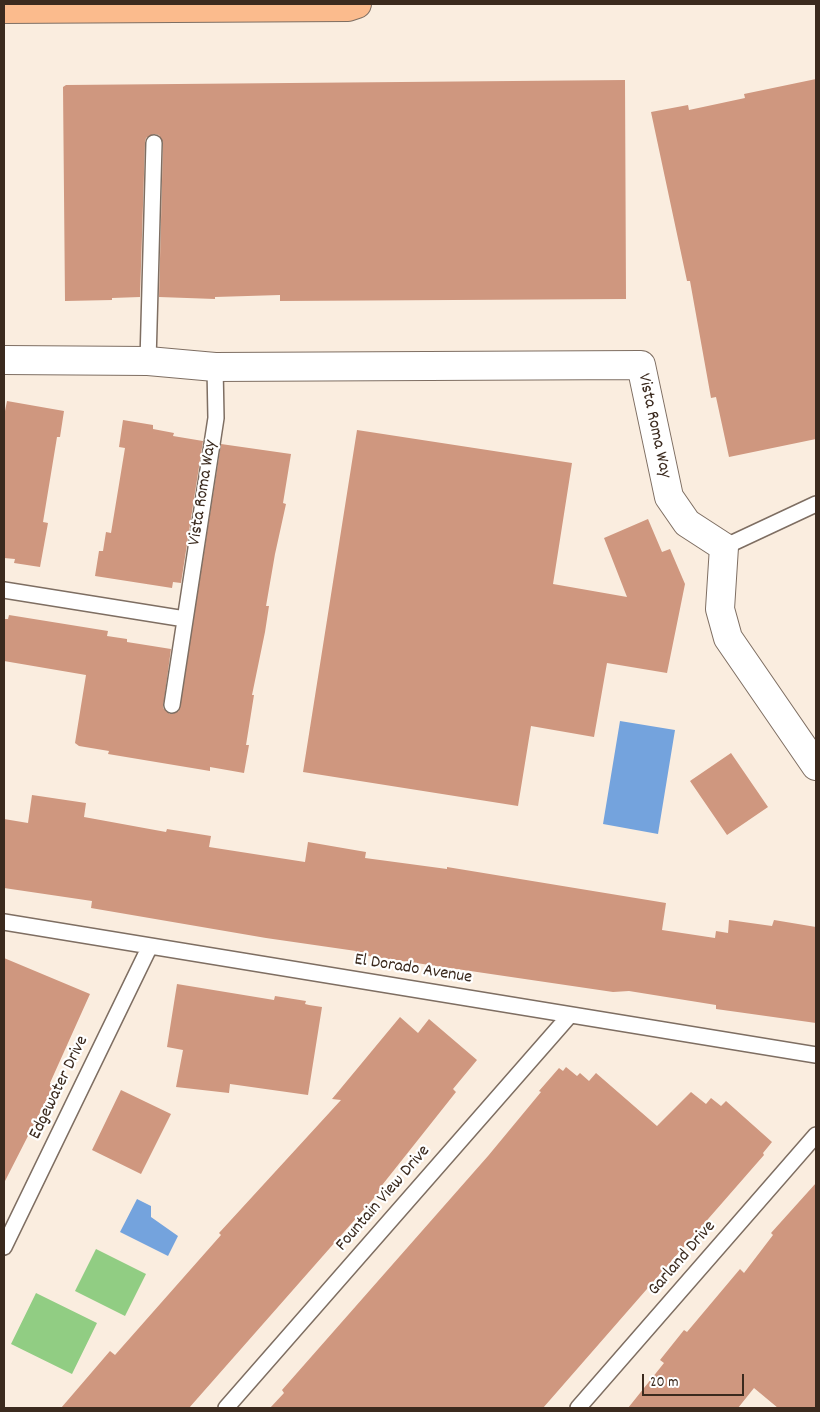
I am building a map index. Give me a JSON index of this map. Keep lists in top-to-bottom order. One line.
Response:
{"streets":{"street":["Vista Roma Way"],"lane":["El Dorado Avenue","Edgewater Drive","Fountain View Drive","Garland Drive"]},"crossings":[["El Dorado Avenue","Edgewater Drive"],["El Dorado Avenue","Fountain View Drive"]],"scale_bar":"20 m"}
